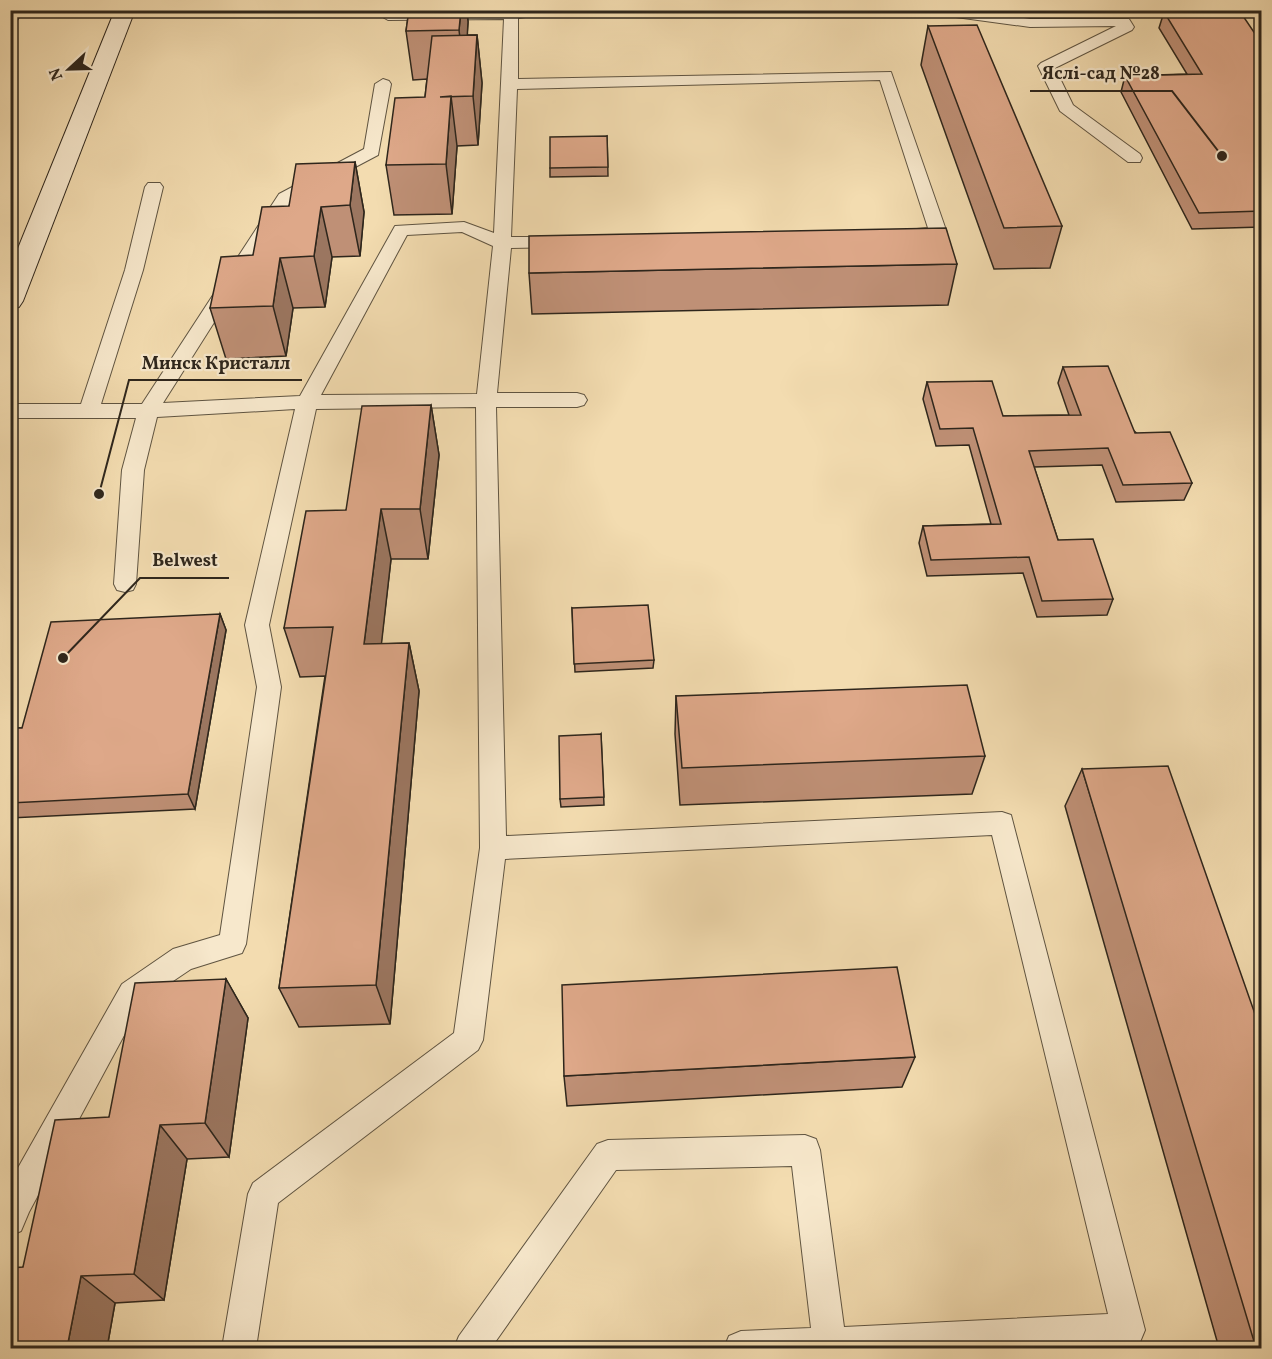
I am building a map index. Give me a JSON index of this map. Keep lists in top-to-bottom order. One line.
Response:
{"places":["Яслі-сад №28","Минск Кристалл","Belwest"],"north":"left"}
